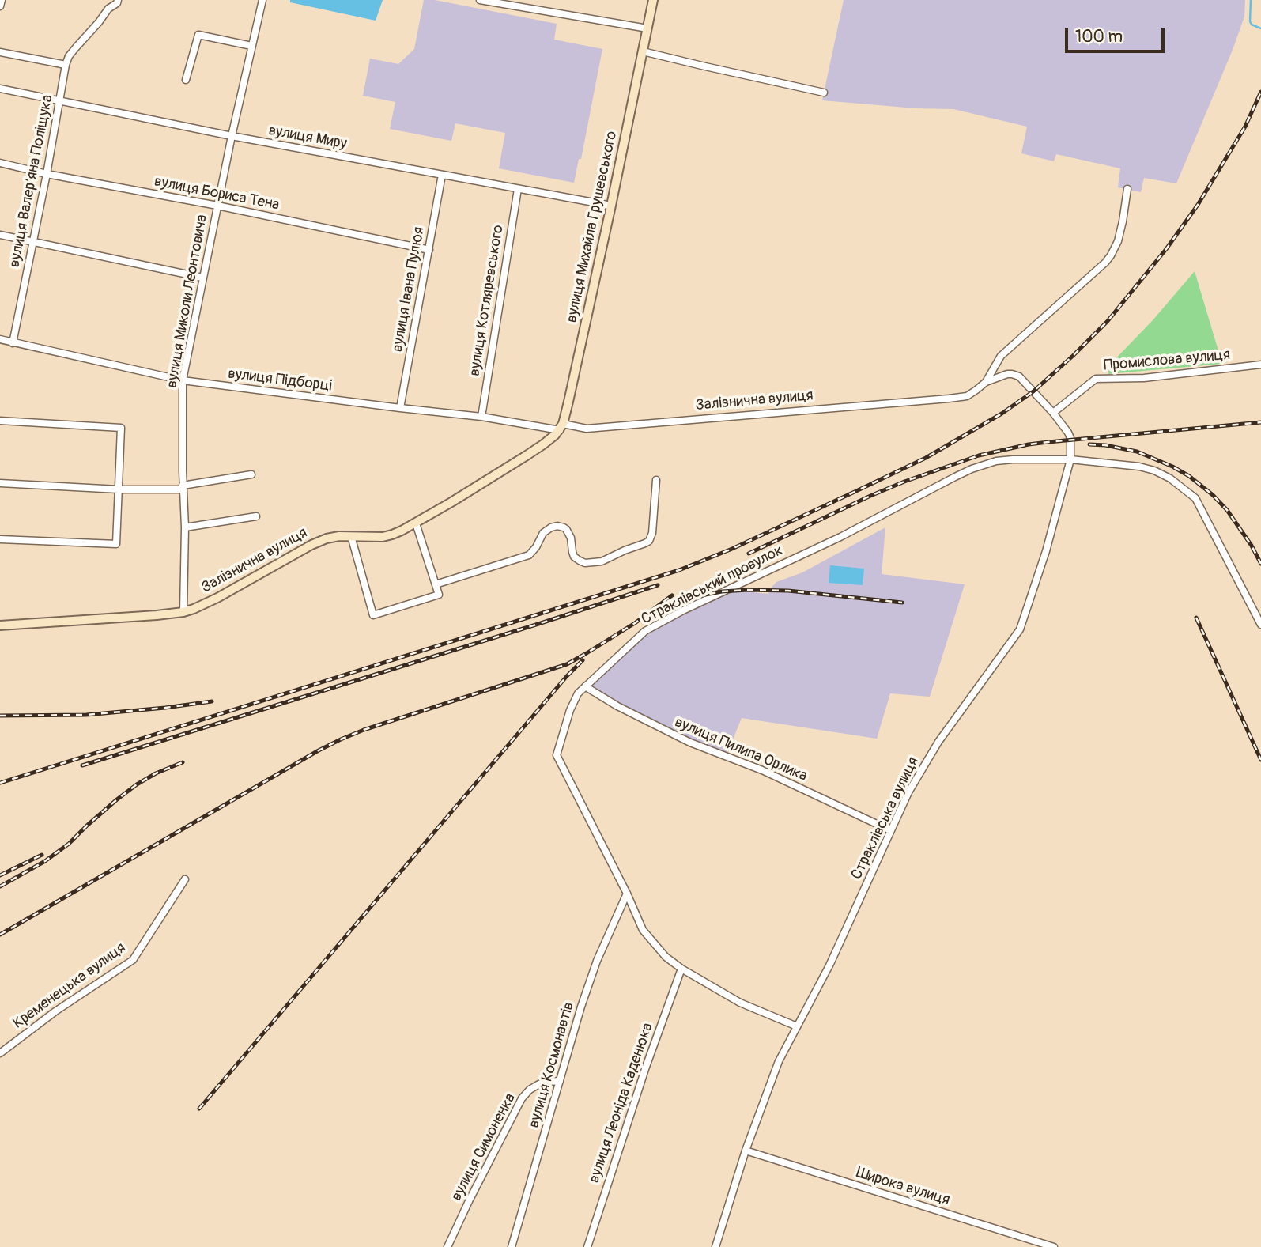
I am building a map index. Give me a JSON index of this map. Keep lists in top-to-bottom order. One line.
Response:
{"streets":{"main road":["вулиця Михайла Грушевського","Залізнична вулиця"],"street":["вулиця Миру","вулиця Валерʼяна Поліщука","вулиця Бориса Тена","вулиця Івана Пулюя","вулиця Котляревського","вулиця Миколи Леонтовича","Промислова вулиця","вулиця Підборці","Страклівський провулок","вулиця Пилипа Орлика","Страклівська вулиця","Кременецька вулиця","вулиця Космонавтів","вулиця Леоніда Каденюка","вулиця Симоненка","Широка вулиця"]},"crossings":[["вулиця Миру","вулиця Валерʼяна Поліщука"],["вулиця Миру","вулиця Михайла Грушевського"],["вулиця Миру","вулиця Івана Пулюя"],["вулиця Миру","вулиця Котляревського"],["вулиця Миру","вулиця Миколи Леонтовича"],["вулиця Валерʼяна Поліщука","вулиця Бориса Тена"],["вулиця Валерʼяна Поліщука","вулиця Підборці"],["вулиця Бориса Тена","вулиця Івана Пулюя"],["вулиця Бориса Тена","вулиця Миколи Леонтовича"],["вулиця Михайла Грушевського","вулиця Підборці"],["вулиця Михайла Грушевського","Залізнична вулиця"],["вулиця Івана Пулюя","вулиця Підборці"],["вулиця Котляревського","вулиця Підборці"],["вулиця Миколи Леонтовича","вулиця Підборці"],["вулиця Миколи Леонтовича","Залізнична вулиця"],["Промислова вулиця","Страклівська вулиця"],["вулиця Підборці","Залізнична вулиця"],["Залізнична вулиця","Страклівська вулиця"],["Страклівський провулок","вулиця Пилипа Орлика"],["Страклівський провулок","Страклівська вулиця"],["Страклівський провулок","вулиця Космонавтів"],["Страклівський провулок","вулиця Леоніда Каденюка"],["вулиця Пилипа Орлика","Страклівська вулиця"],["Страклівська вулиця","Широка вулиця"],["вулиця Космонавтів","вулиця Симоненка"]],"scale_bar":"100 m"}
